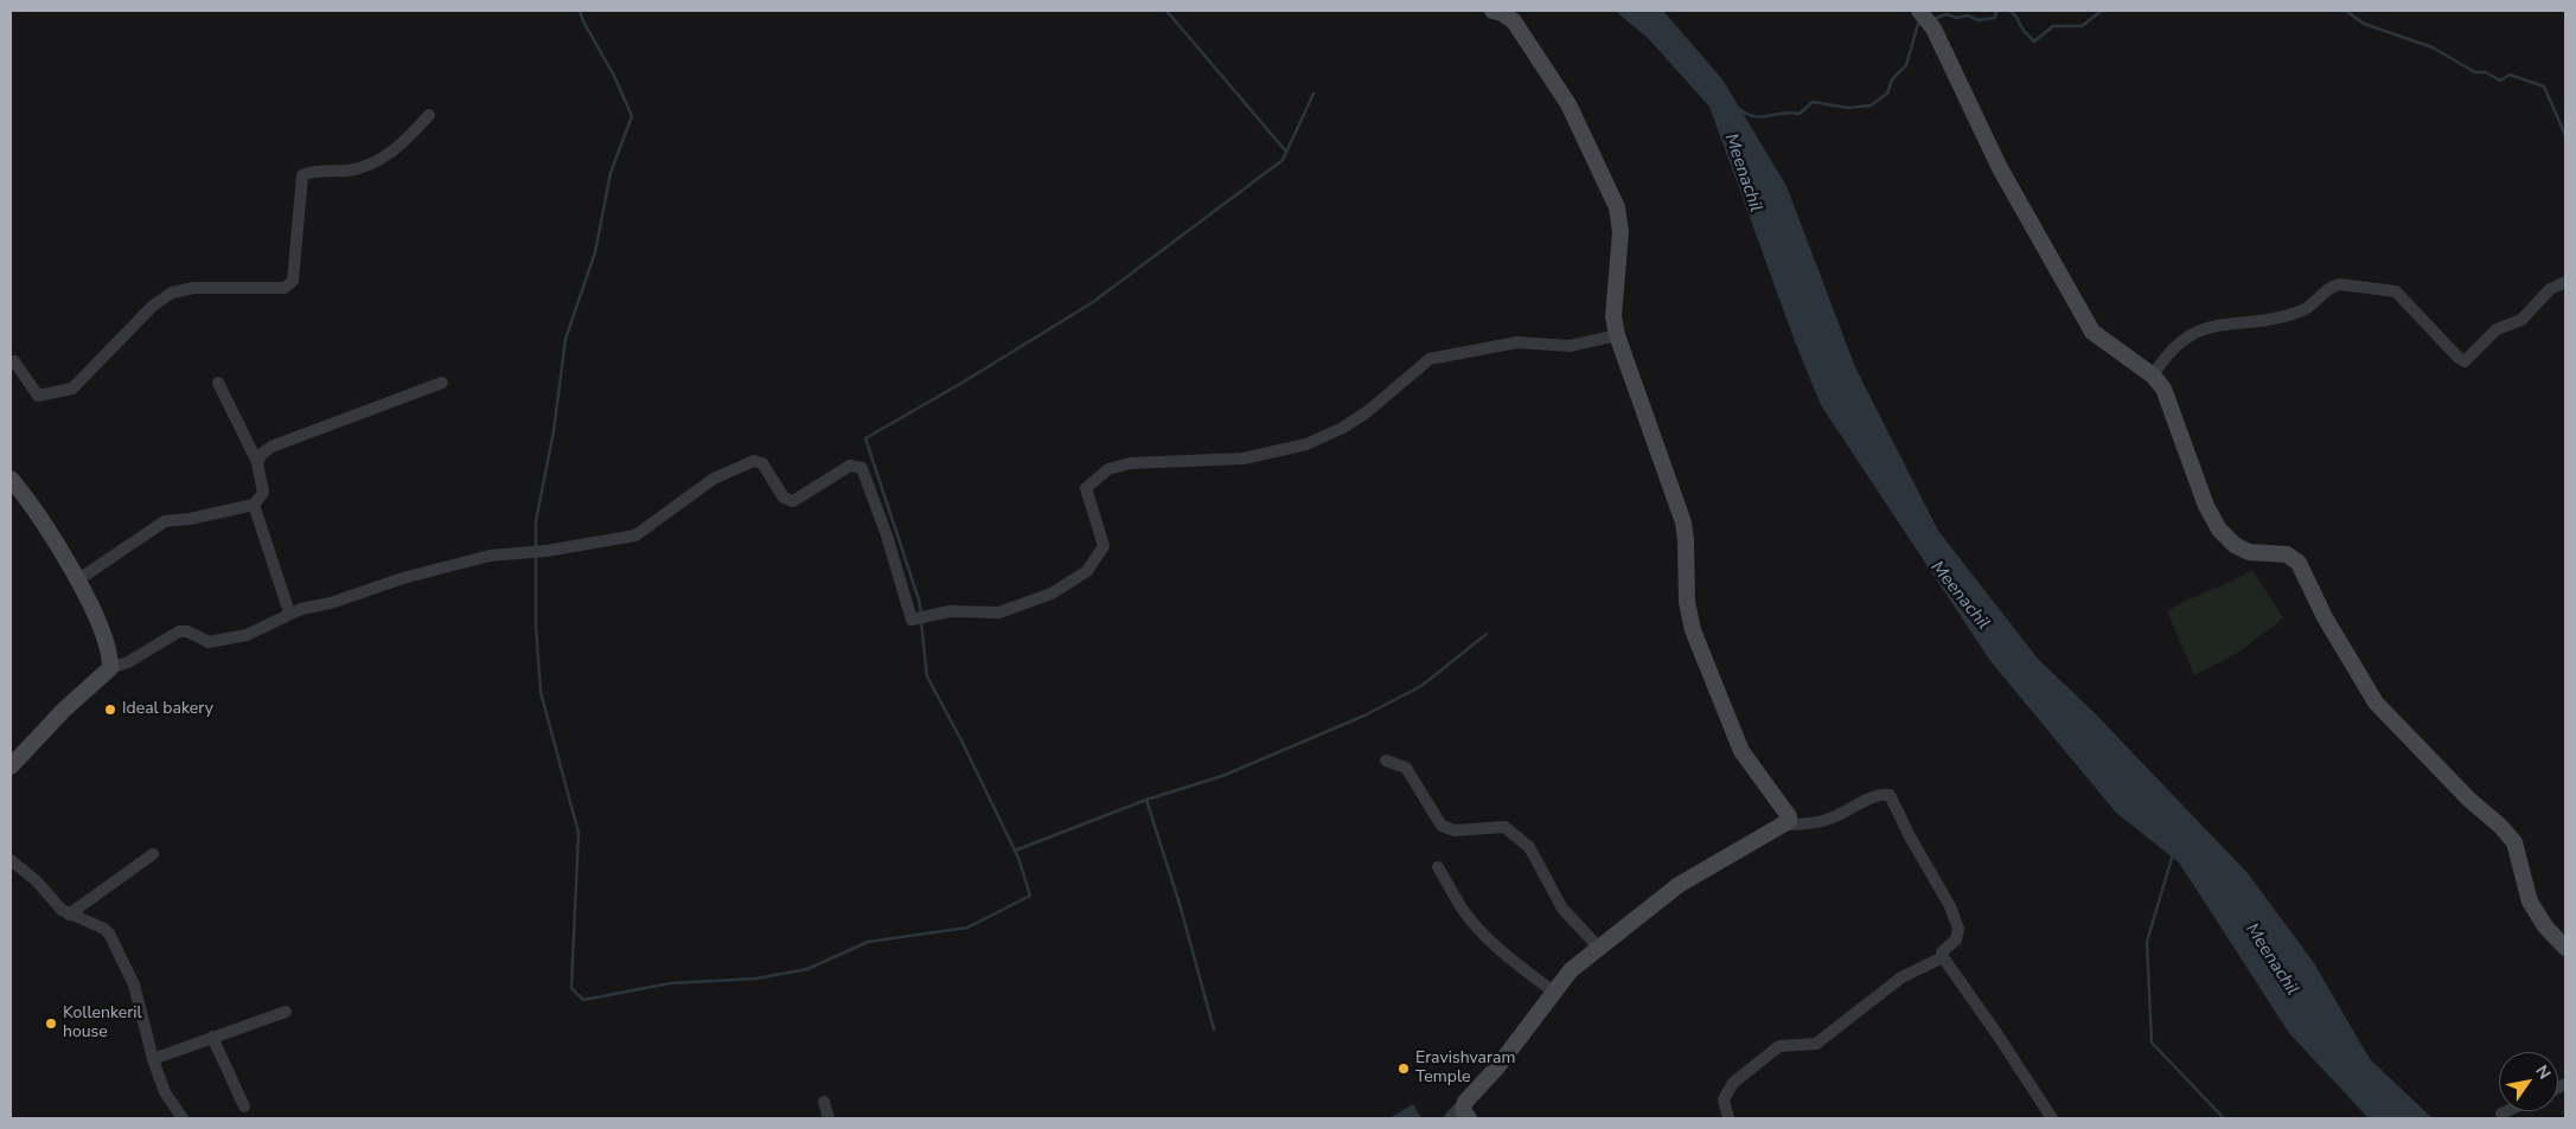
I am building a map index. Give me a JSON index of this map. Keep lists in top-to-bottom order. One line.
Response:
{"water":["Meenachil"],"places":["Ideal bakery","Kollenkeril house","Eravishvaram Temple"],"north":"top right"}
